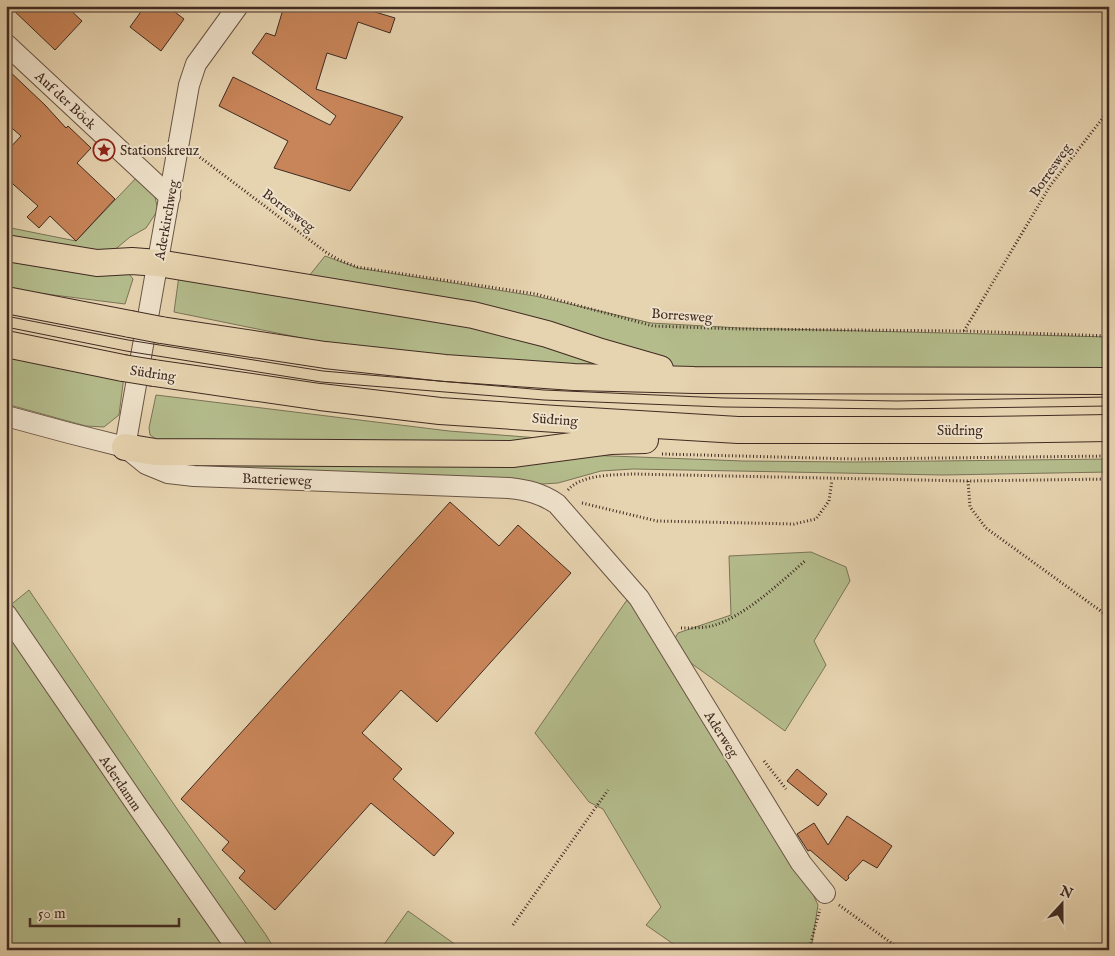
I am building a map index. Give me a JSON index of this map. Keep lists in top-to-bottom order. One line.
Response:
{"streets":{"main road":["Südring"],"street":["Auf der Böck","Aderkirchweg","Batterieweg","Aderweg","Aderdamm"],"path":["Borresweg"]},"crossings":[["Auf der Böck","Aderkirchweg"],["Borresweg","Aderkirchweg"],["Aderkirchweg","Batterieweg"],["Batterieweg","Aderweg"]],"places":{"place":["Stationskreuz"]},"scale_bar":"50 m","north":"top"}
